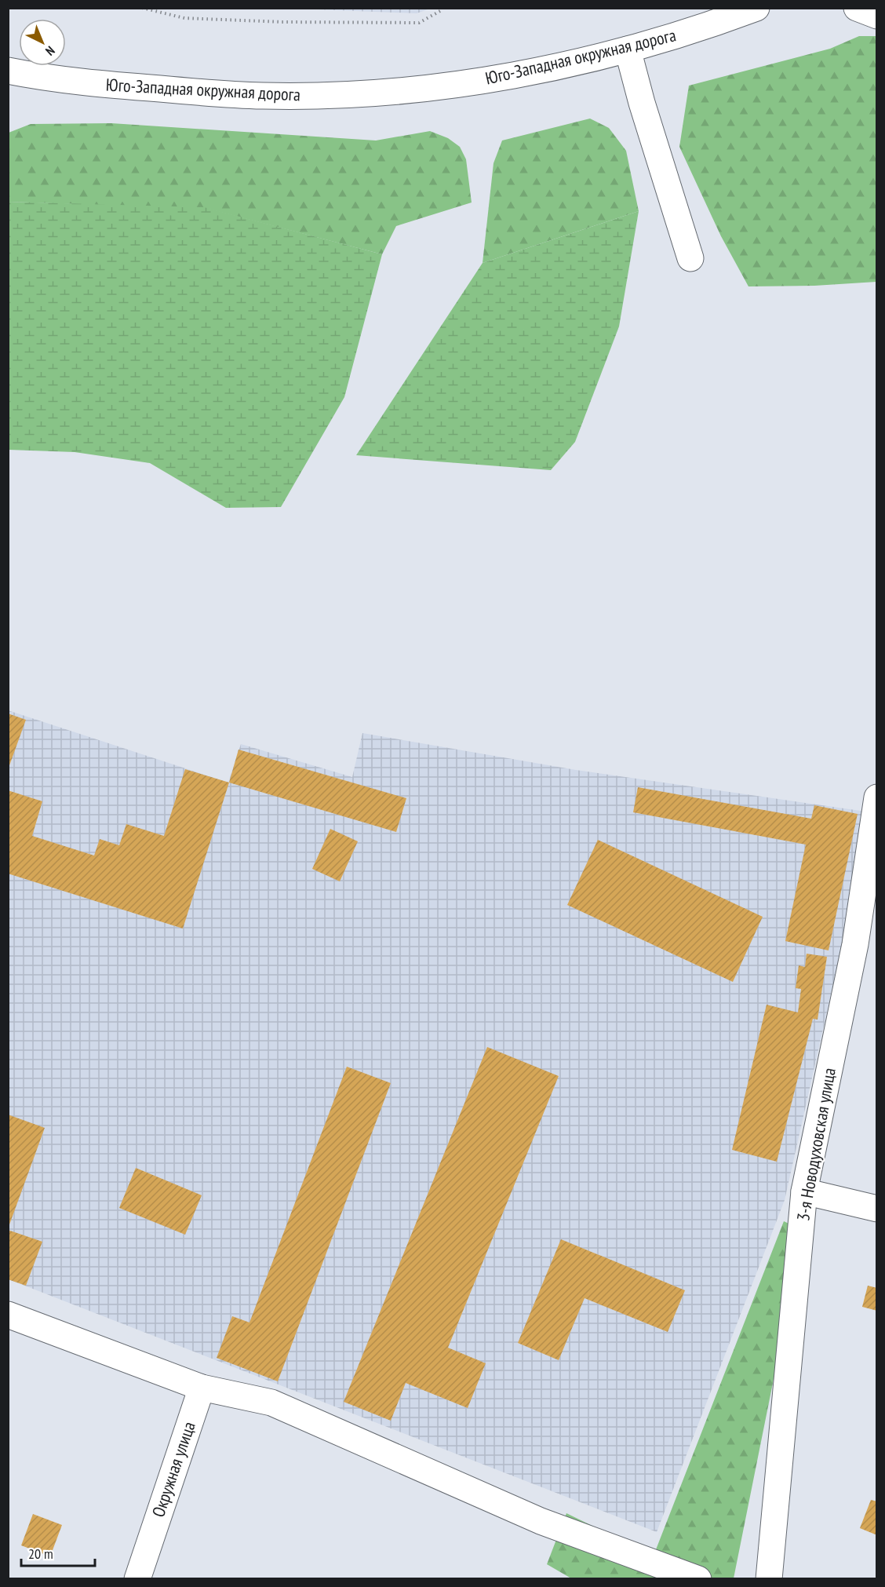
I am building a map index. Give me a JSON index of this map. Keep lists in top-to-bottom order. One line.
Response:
{"streets":{"main road":["Юго-Западная окружная дорога","3-я Новодуховская улица","Окружная улица"]},"scale_bar":"20 m","north":"bottom right"}
